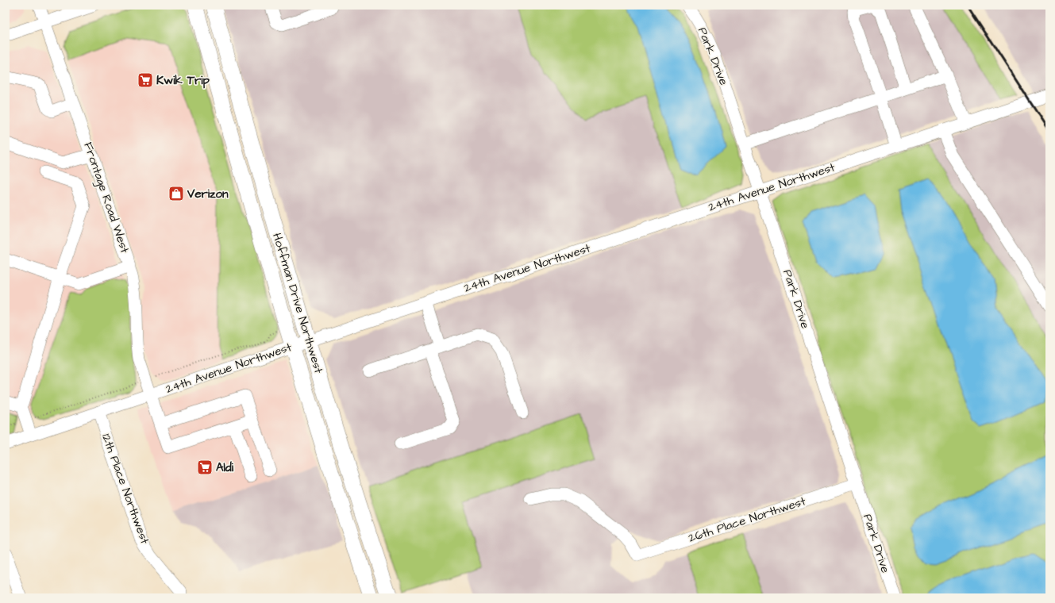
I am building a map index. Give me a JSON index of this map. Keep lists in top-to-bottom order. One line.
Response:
{"streets":{"main road":["Hoffman Drive Northwest"],"street":["Park Drive","24th Avenue Northwest","Frontage Road West","12th Place Northwest","26th Place Northwest"]},"crossings":[["Park Drive","24th Avenue Northwest"],["Park Drive","26th Place Northwest"],["24th Avenue Northwest","Frontage Road West"],["24th Avenue Northwest","Hoffman Drive Northwest"],["24th Avenue Northwest","12th Place Northwest"]],"places":{"supermarket":["Kwik Trip","Aldi"],"shop":["Verizon"]}}
